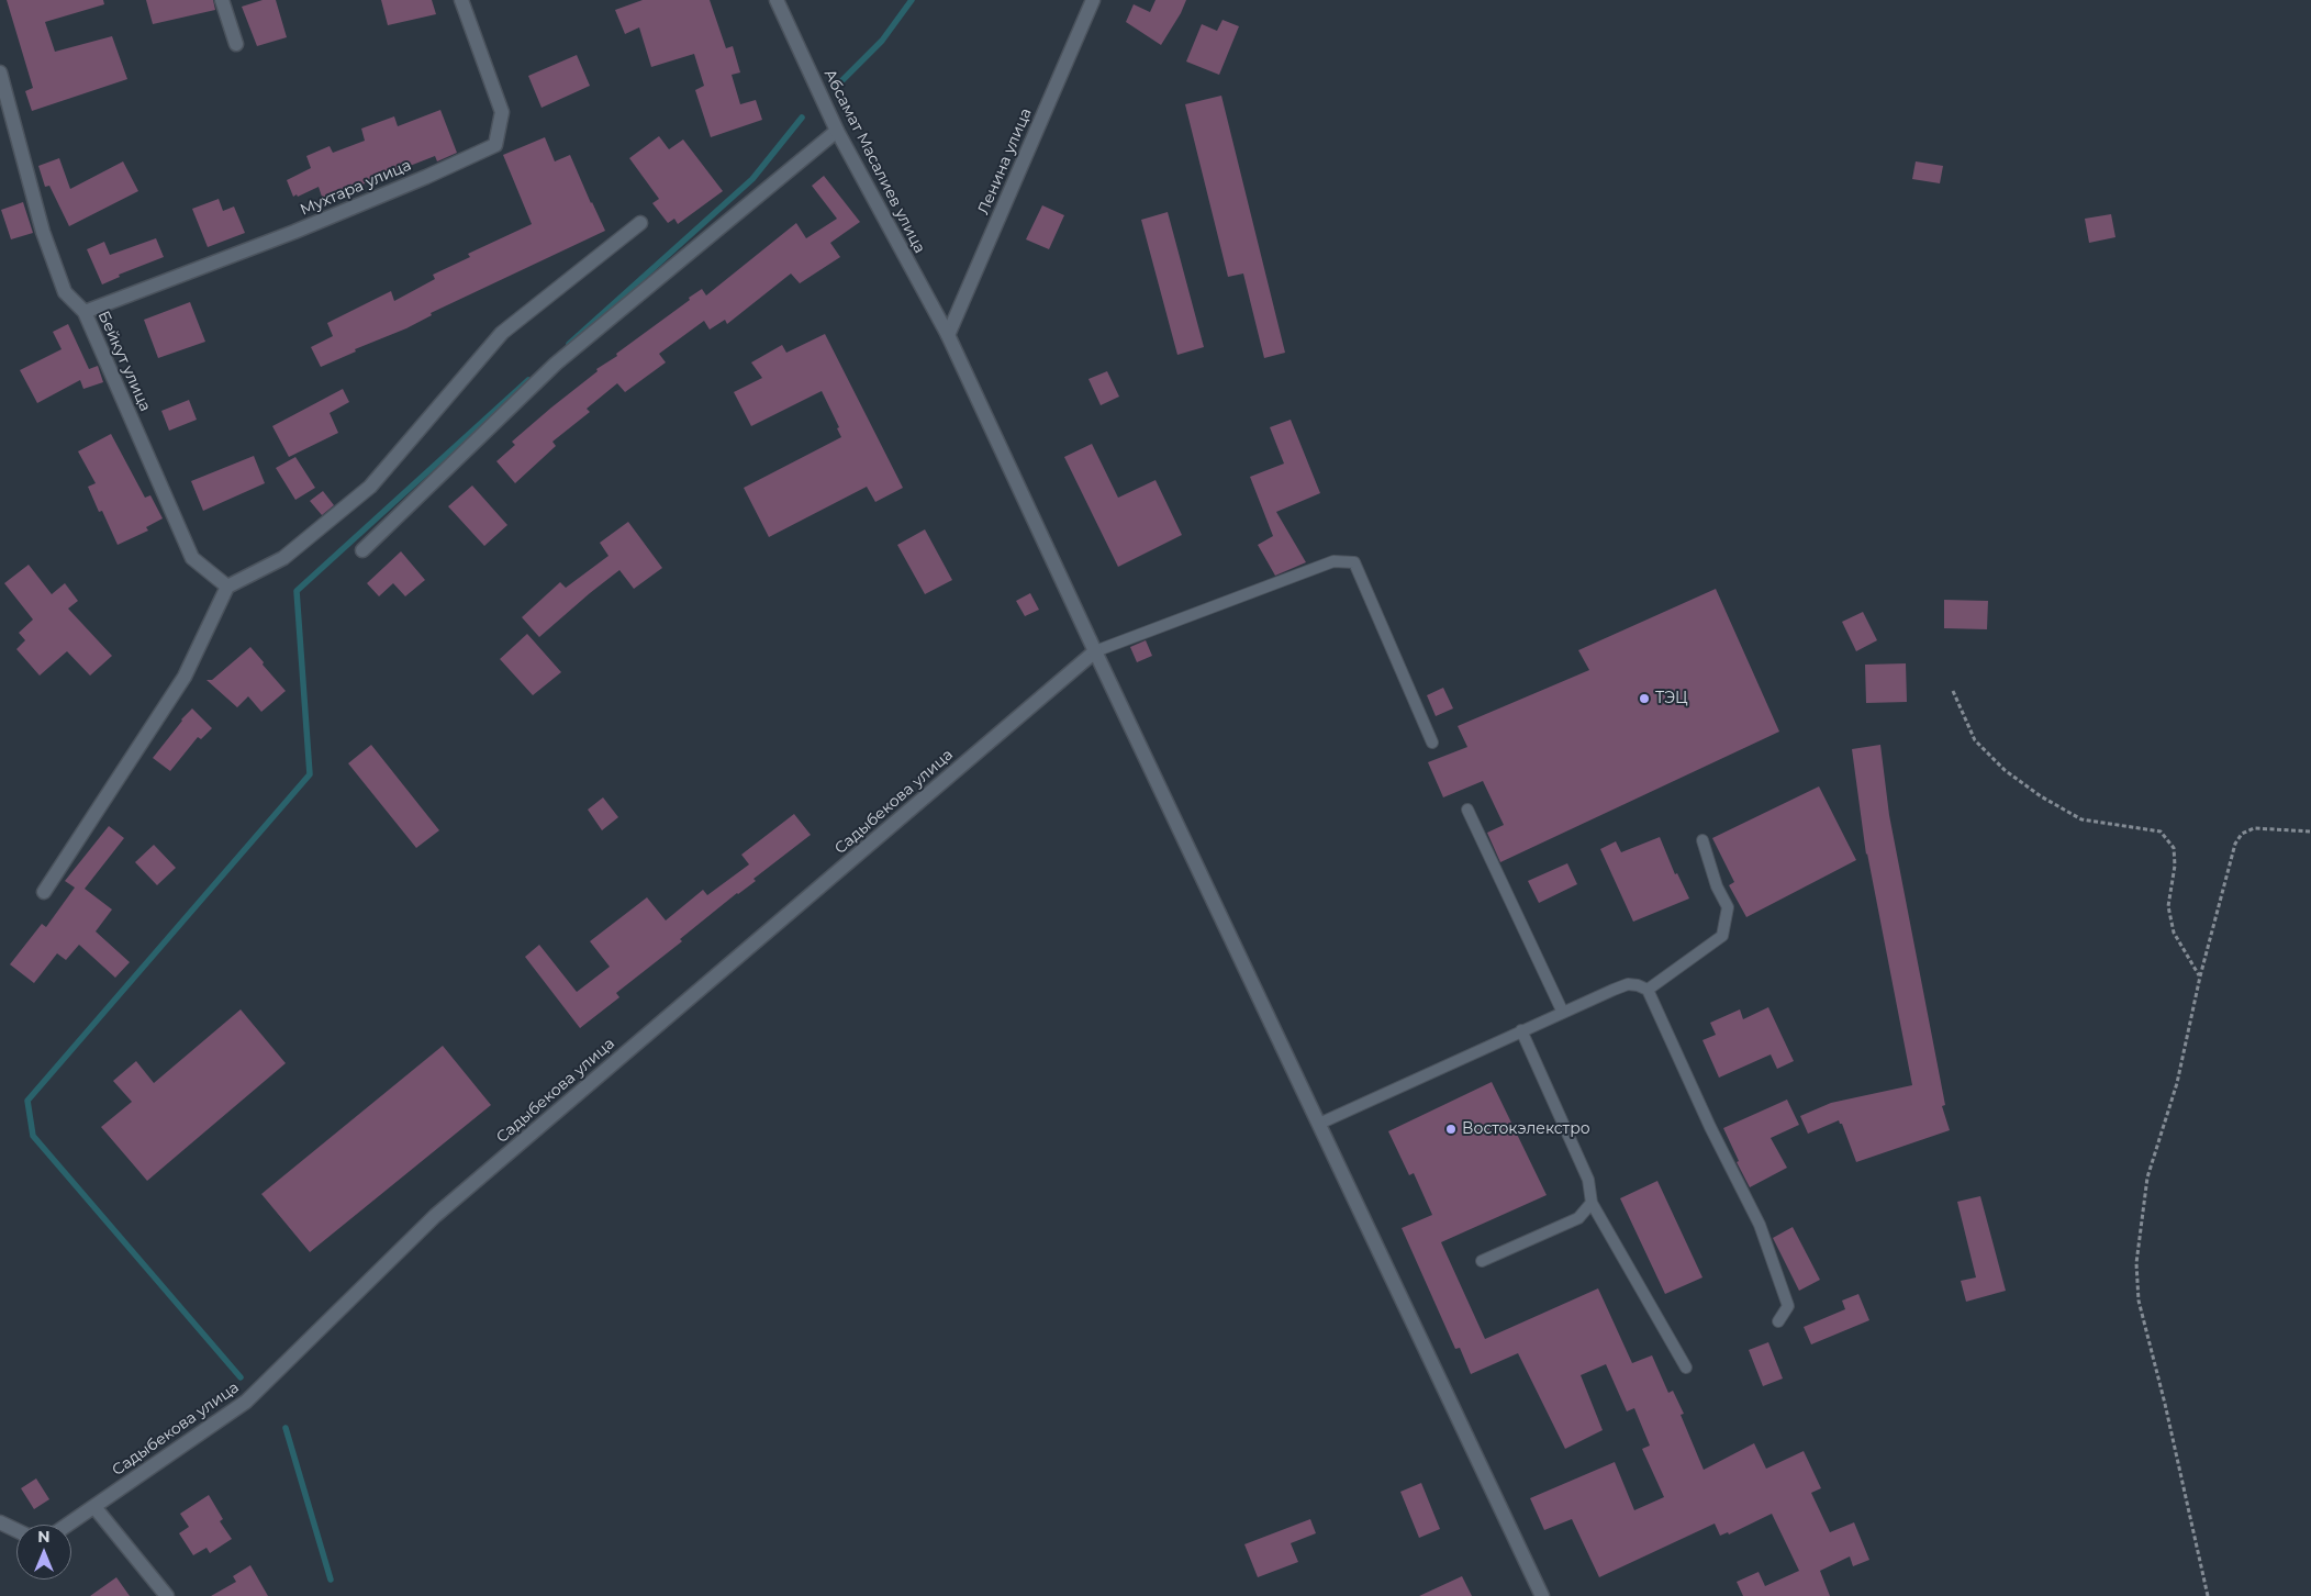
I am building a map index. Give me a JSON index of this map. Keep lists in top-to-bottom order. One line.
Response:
{"streets":{"street":["Абсамат Масалиев улица","Ленина улица","Мухтара улица","Бейкут улица","Садыбекова улица"]},"crossings":[["Абсамат Масалиев улица","Ленина улица"],["Абсамат Масалиев улица","Садыбекова улица"],["Мухтара улица","Бейкут улица"]],"places":["ТЭЦ","Востокэлекстро"],"north":"top"}
